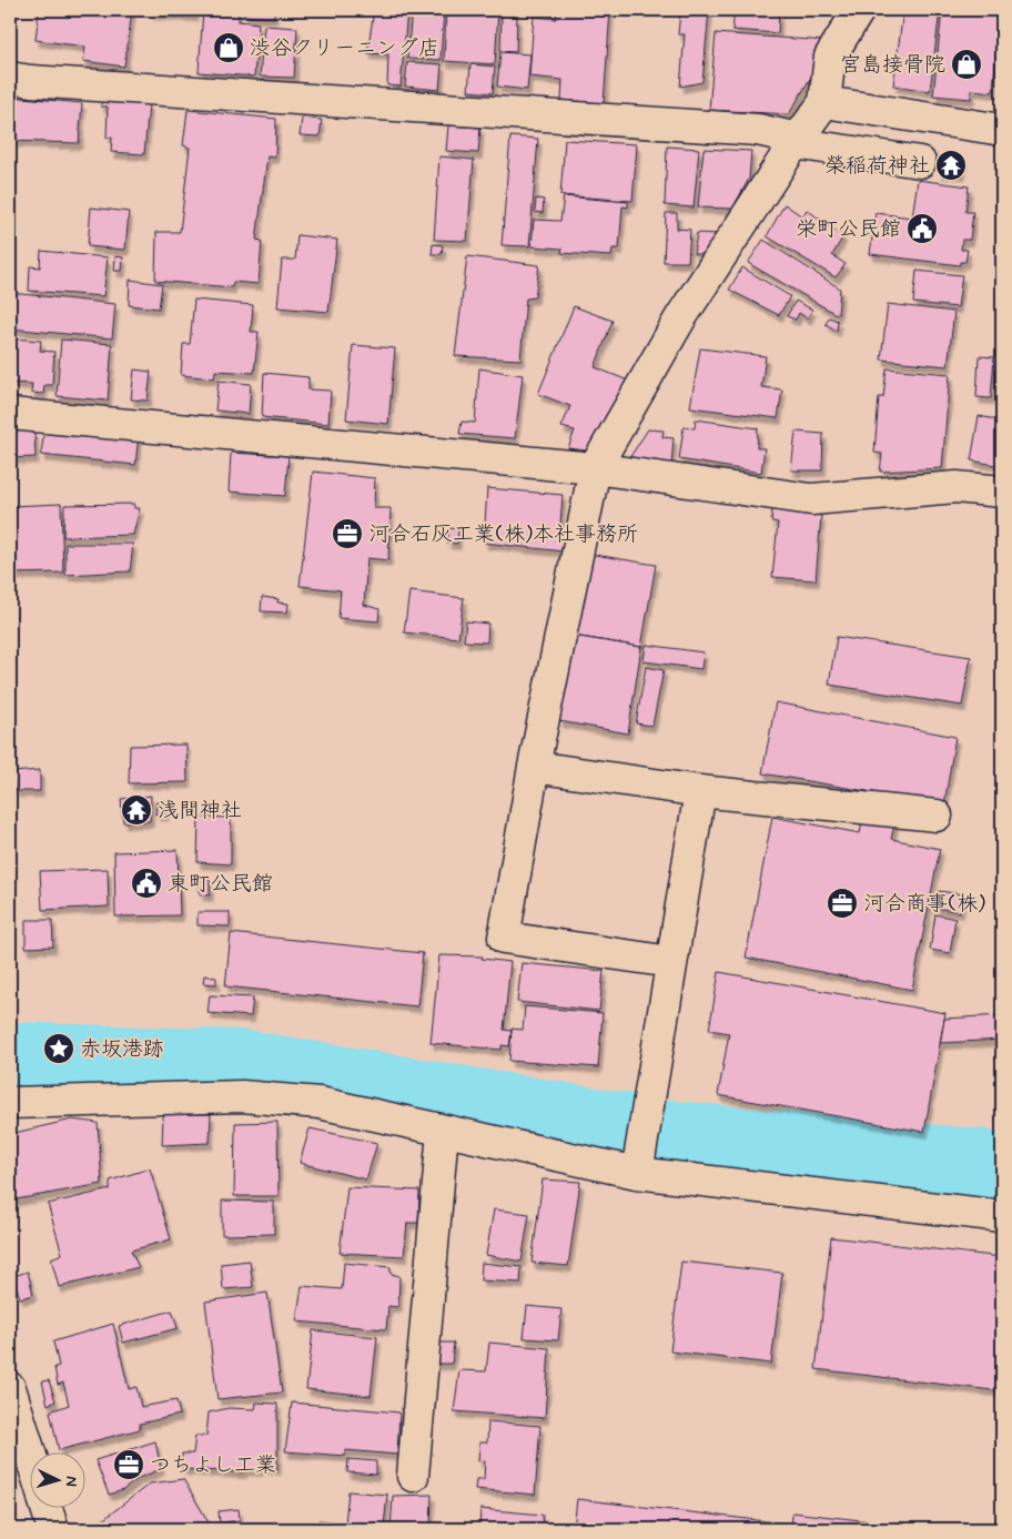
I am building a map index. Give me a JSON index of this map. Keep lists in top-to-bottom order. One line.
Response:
{"places":{"shop":["渋谷クリーニング店","宮島接骨院"],"temple":["榮稲荷神社","浅間神社"],"public building":["栄町公民館","東町公民館"],"office":["河合石灰工業(株)本社事務所","河合商事(株)","つちよし工業"],"place":["赤坂港跡"]},"north":"right"}
